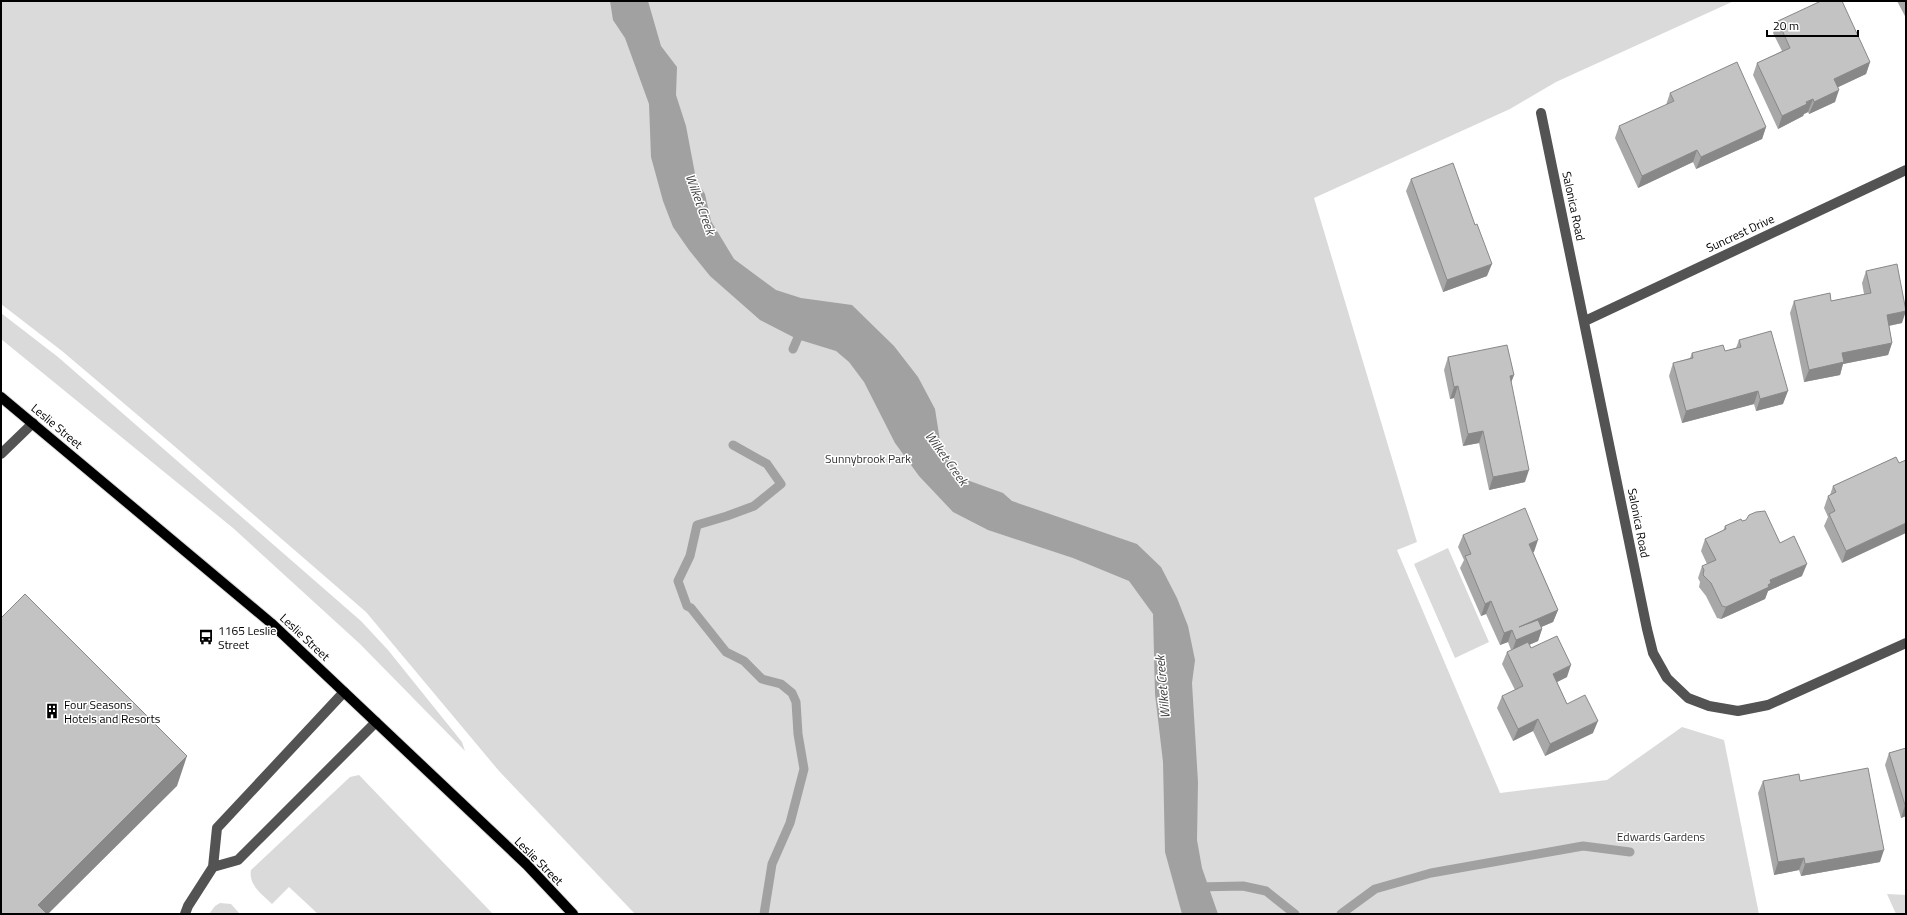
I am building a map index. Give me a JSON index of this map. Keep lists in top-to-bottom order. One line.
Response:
{"streets":{"main road":["Leslie Street"],"street":["Salonica Road","Suncrest Drive"]},"crossings":[["Salonica Road","Suncrest Drive"]],"water":["Wilket Creek"],"parks":["Sunnybrook Park","Edwards Gardens"],"places":{"bus stop":["1165 Leslie Street"],"building":["Four Seasons Hotels and Resorts"]},"scale_bar":"20 m"}
